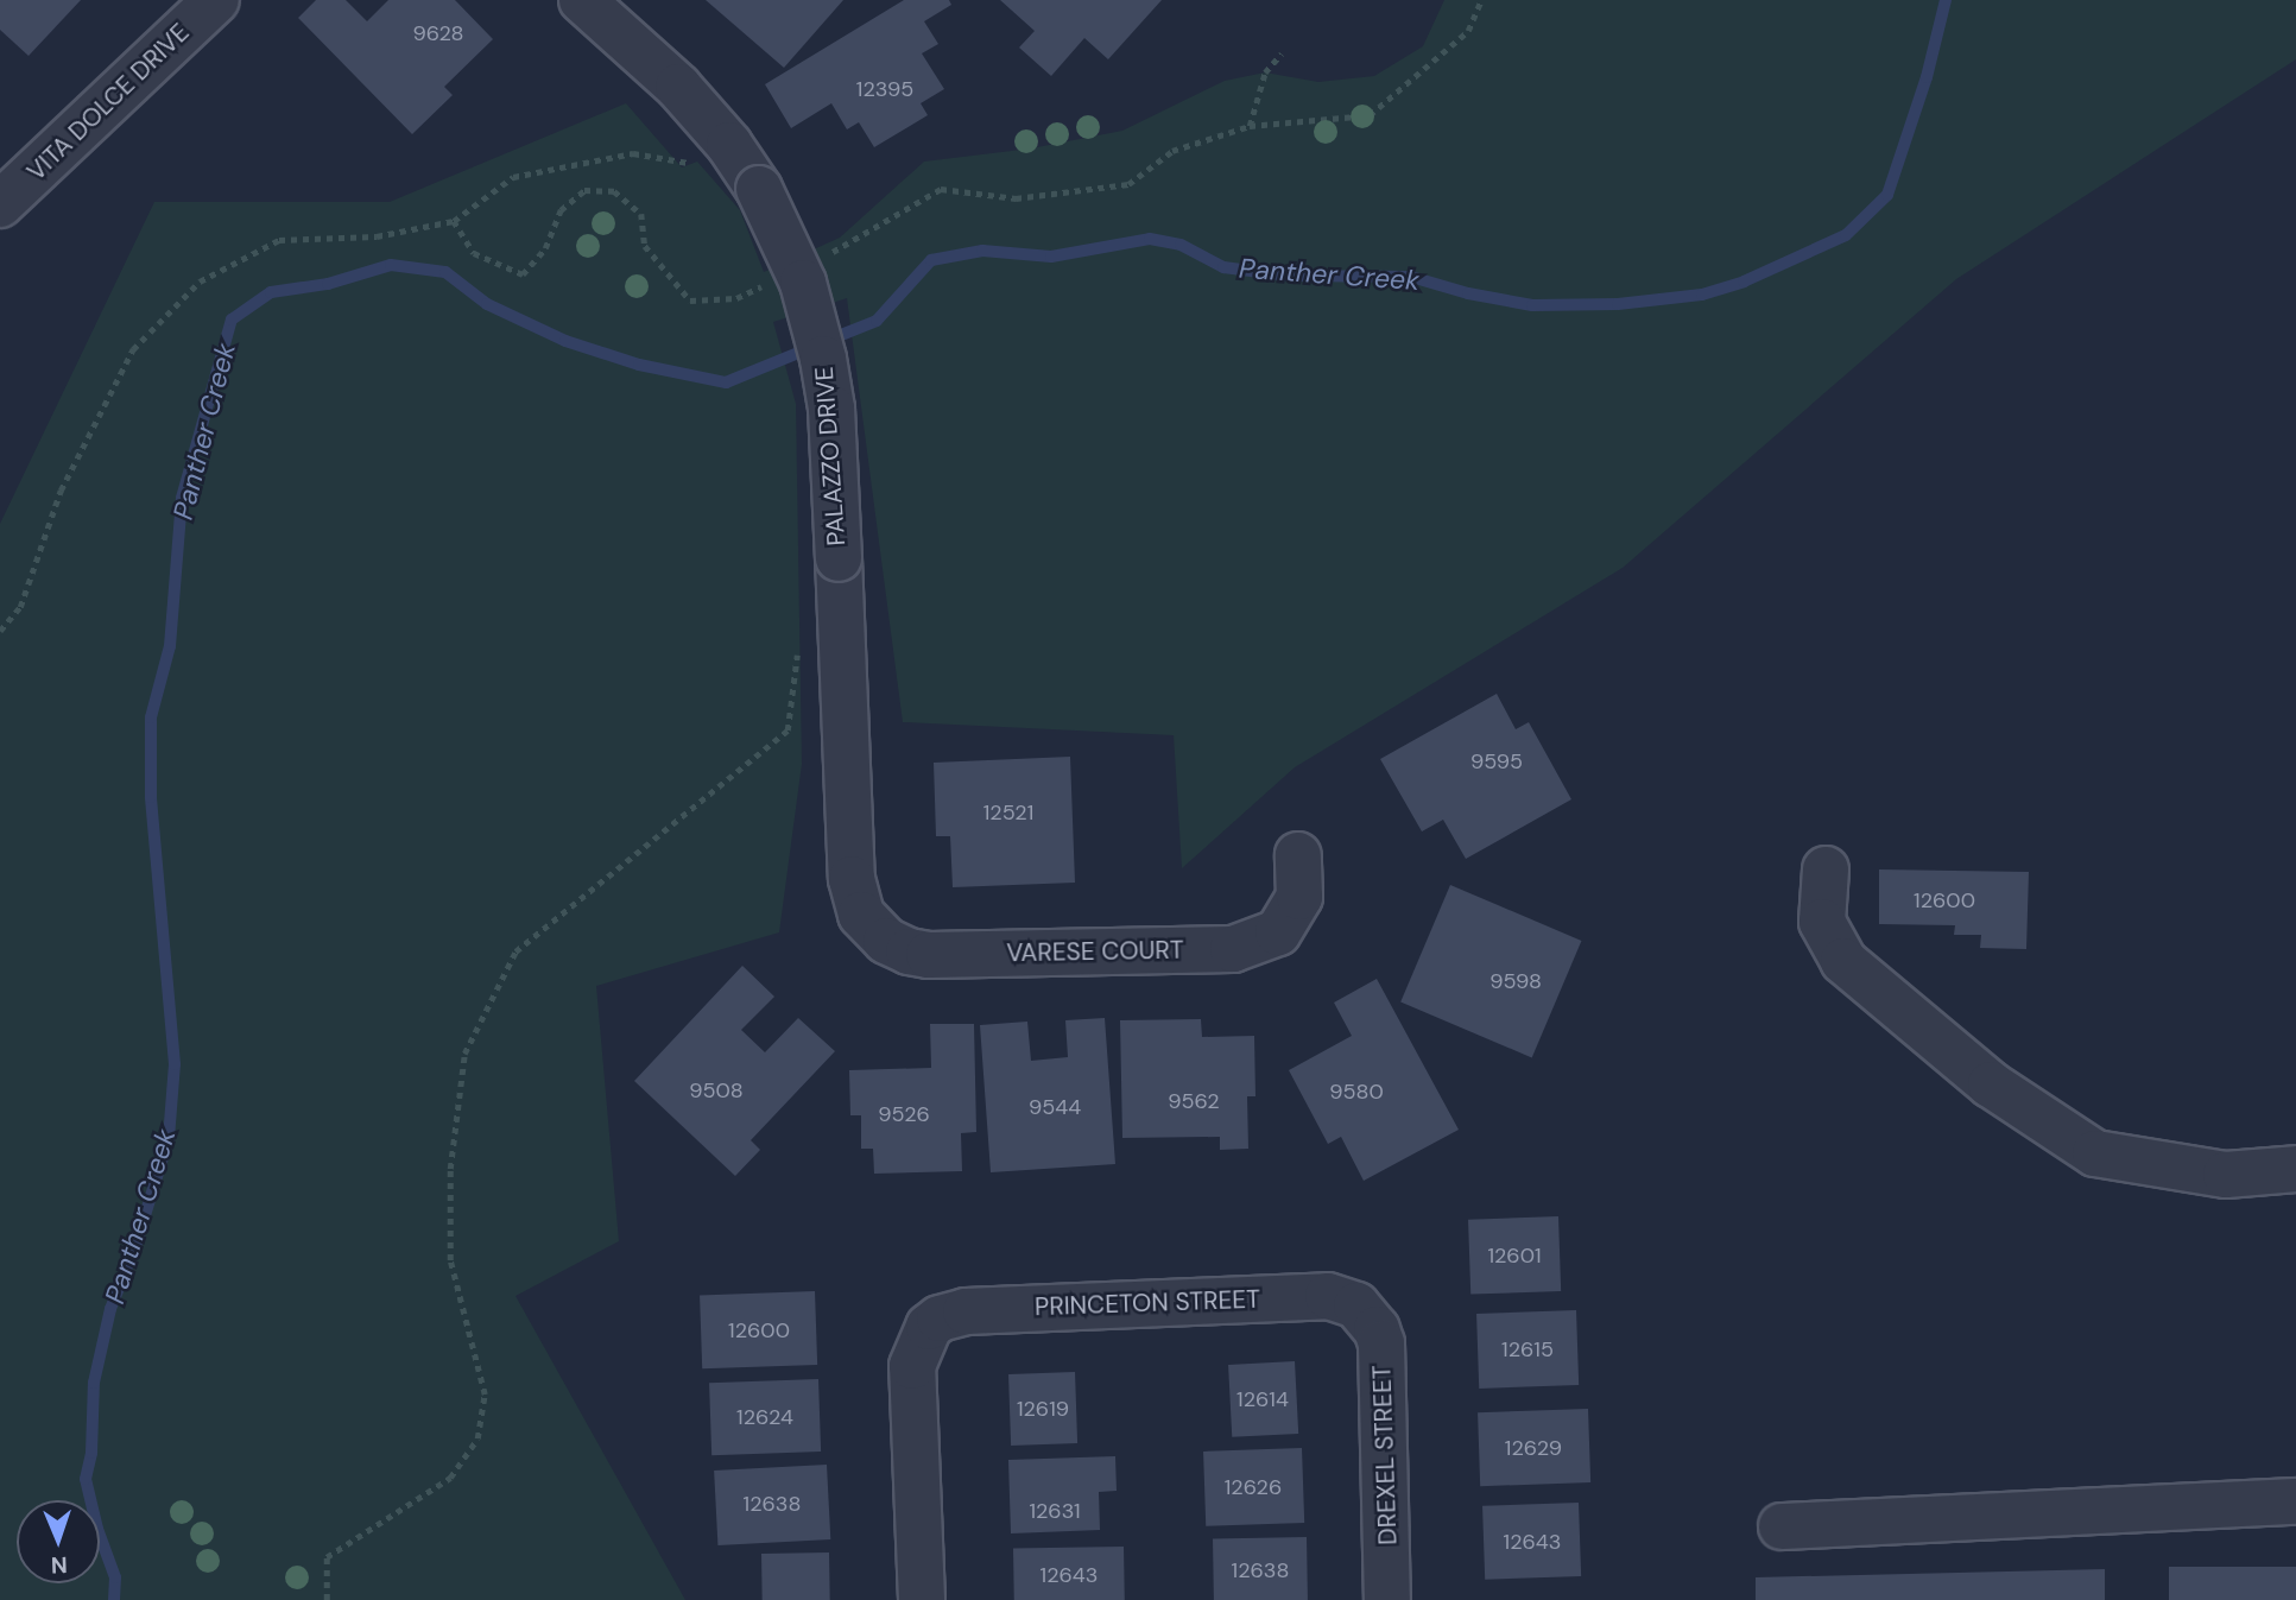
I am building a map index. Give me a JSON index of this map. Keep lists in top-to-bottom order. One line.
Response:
{"streets":{"street":["VITA DOLCE DRIVE","PALAZZO DRIVE","VARESE COURT","PRINCETON STREET","DREXEL STREET"]},"crossings":[["PALAZZO DRIVE","VARESE COURT"],["PRINCETON STREET","DREXEL STREET"]],"water":["Panther Creek"],"house_numbers":["9628","12395","9595","12521","12600","9598","9508","9580","9562","9544","9526","12601","12600","12615","12614","12619","12624","12629","12626","12638","12631","12643","12638","12643"],"north":"bottom"}
